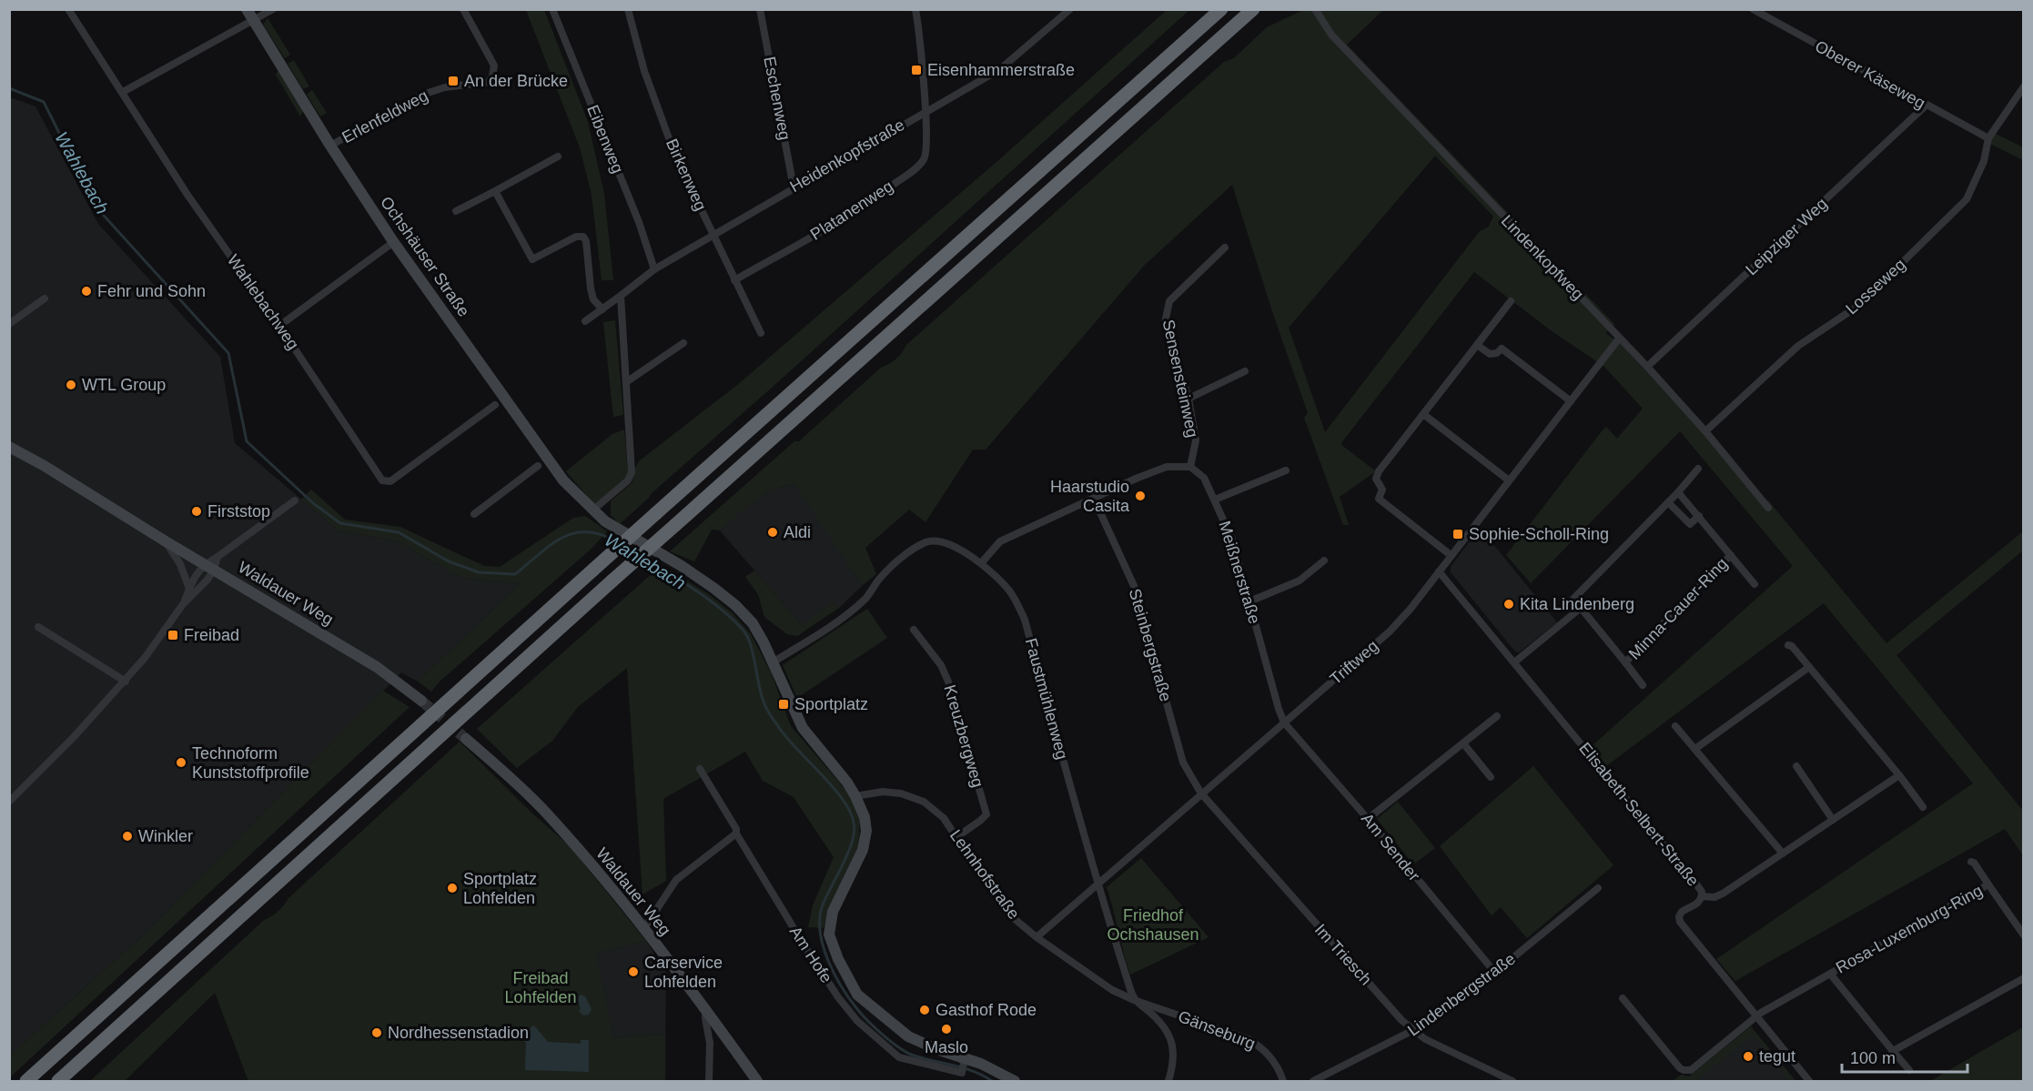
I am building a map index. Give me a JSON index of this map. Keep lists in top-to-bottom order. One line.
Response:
{"streets":{"main road":["Ochshäuser Straße","Waldauer Weg"],"street":["Oberer Käseweg","Eschenweg","Erlenfeldweg","Eibenweg","Heidenkopfstraße","Birkenweg","Platanenweg","Leipziger Weg","Lindenkopfweg","Losseweg","Wahlebachweg","Sensensteinweg","Meißnerstraße","Minna-Cauer-Ring","Steinbergstraße","Triftweg","Faustmühlenweg","Kreuzbergweg","Elisabeth-Selbert-Straße","Am Sender","Lehnhofstraße","Rosa-Luxemburg-Ring","Am Hofe","Im Triesch","Lindenbergstraße","Gänseburg"]},"crossings":[["Oberer Käseweg","Leipziger Weg"],["Oberer Käseweg","Losseweg"],["Eschenweg","Heidenkopfstraße"],["Erlenfeldweg","Ochshäuser Straße"],["Eibenweg","Heidenkopfstraße"],["Heidenkopfstraße","Birkenweg"],["Heidenkopfstraße","Platanenweg"],["Birkenweg","Platanenweg"],["Leipziger Weg","Lindenkopfweg"],["Ochshäuser Straße","Faustmühlenweg"],["Ochshäuser Straße","Lehnhofstraße"],["Ochshäuser Straße","Am Hofe"],["Lindenkopfweg","Losseweg"],["Lindenkopfweg","Triftweg"],["Sensensteinweg","Meißnerstraße"],["Meißnerstraße","Triftweg"],["Meißnerstraße","Am Sender"],["Steinbergstraße","Triftweg"],["Steinbergstraße","Im Triesch"],["Triftweg","Faustmühlenweg"],["Triftweg","Elisabeth-Selbert-Straße"],["Triftweg","Am Sender"],["Triftweg","Lehnhofstraße"],["Triftweg","Im Triesch"],["Faustmühlenweg","Lehnhofstraße"],["Faustmühlenweg","Gänseburg"],["Kreuzbergweg","Lehnhofstraße"],["Elisabeth-Selbert-Straße","Rosa-Luxemburg-Ring"],["Am Sender","Lindenbergstraße"],["Lehnhofstraße","Gänseburg"],["Im Triesch","Lindenbergstraße"]],"water":["Wahlebach"],"parks":["Friedhof Ochshausen","Freibad Lohfelden"],"places":{"transit":["Eisenhammerstraße","An der Brücke","Sophie-Scholl-Ring","Freibad","Sportplatz"],"other":["Fehr und Sohn","WTL Group","Haarstudio Casita","Firststop","Aldi","Kita Lindenberg","Technoform Kunststoffprofile","Winkler","Sportplatz Lohfelden","Carservice Lohfelden","Gasthof Rode","Maslo","Nordhessenstadion","tegut"]},"scale_bar":"100 m"}
